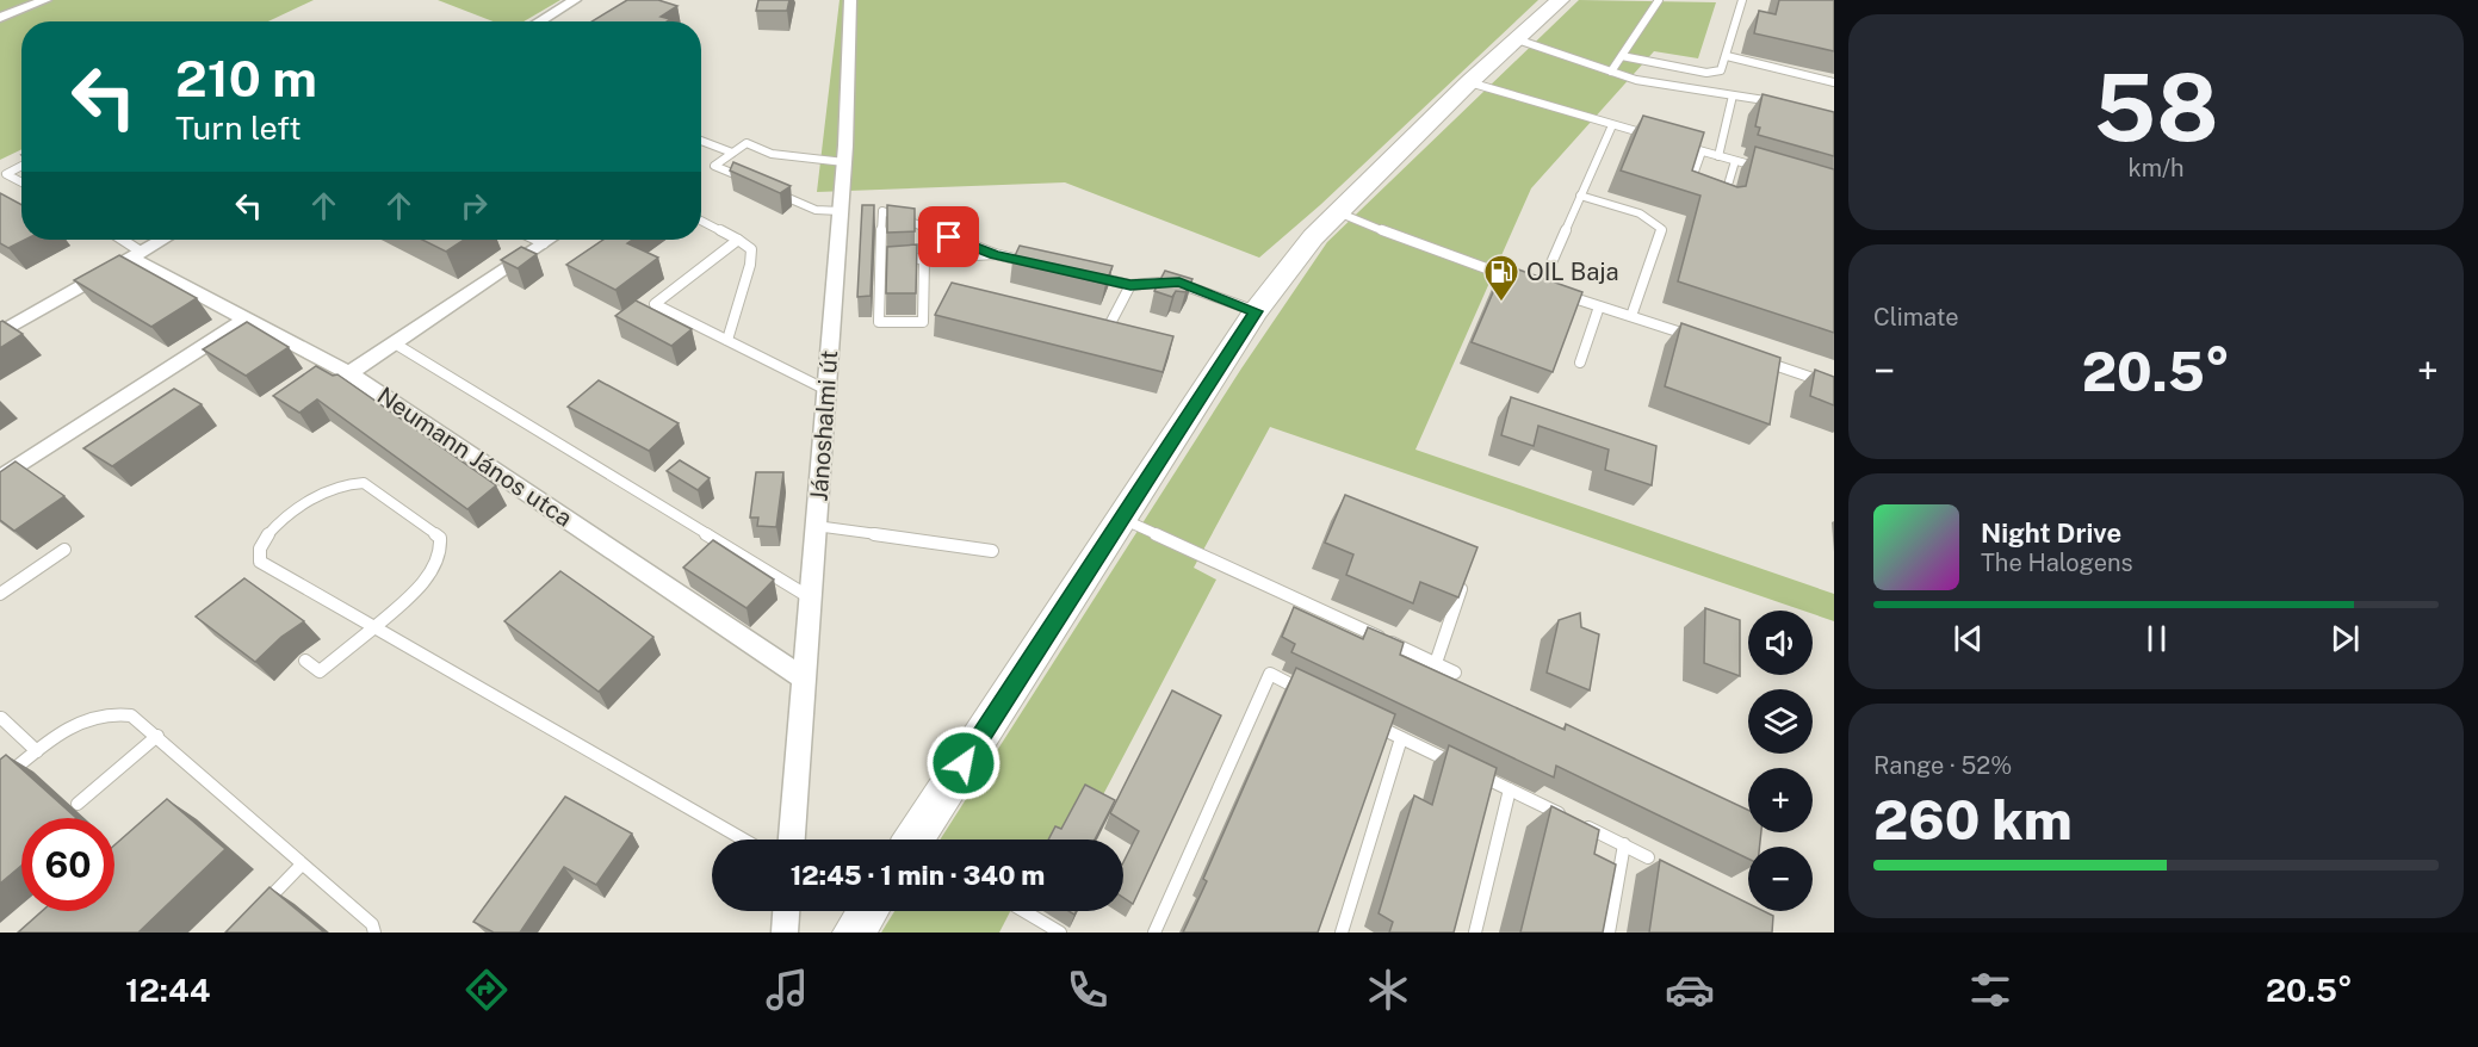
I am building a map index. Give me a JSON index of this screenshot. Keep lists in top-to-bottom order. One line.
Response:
{"streets":{"street":["Jánoshalmi út","Neumann János utca"]},"crossings":[["Jánoshalmi út","Neumann János utca"]],"places":{"fuel station":["OIL Baja"]},"page":{"tile":[["58","km/h"],"Climate",["Range · 52%","260 km"]],"turn":["210 m","Turn left"],"heat":["−","20.5°","+"],"song":["Night Drive","The Halogens"],"map_buttons":["+","−"],"limit":"60","trip":"12:45 · 1 min · 340 m","tabs":["12:44","20.5°"]}}
